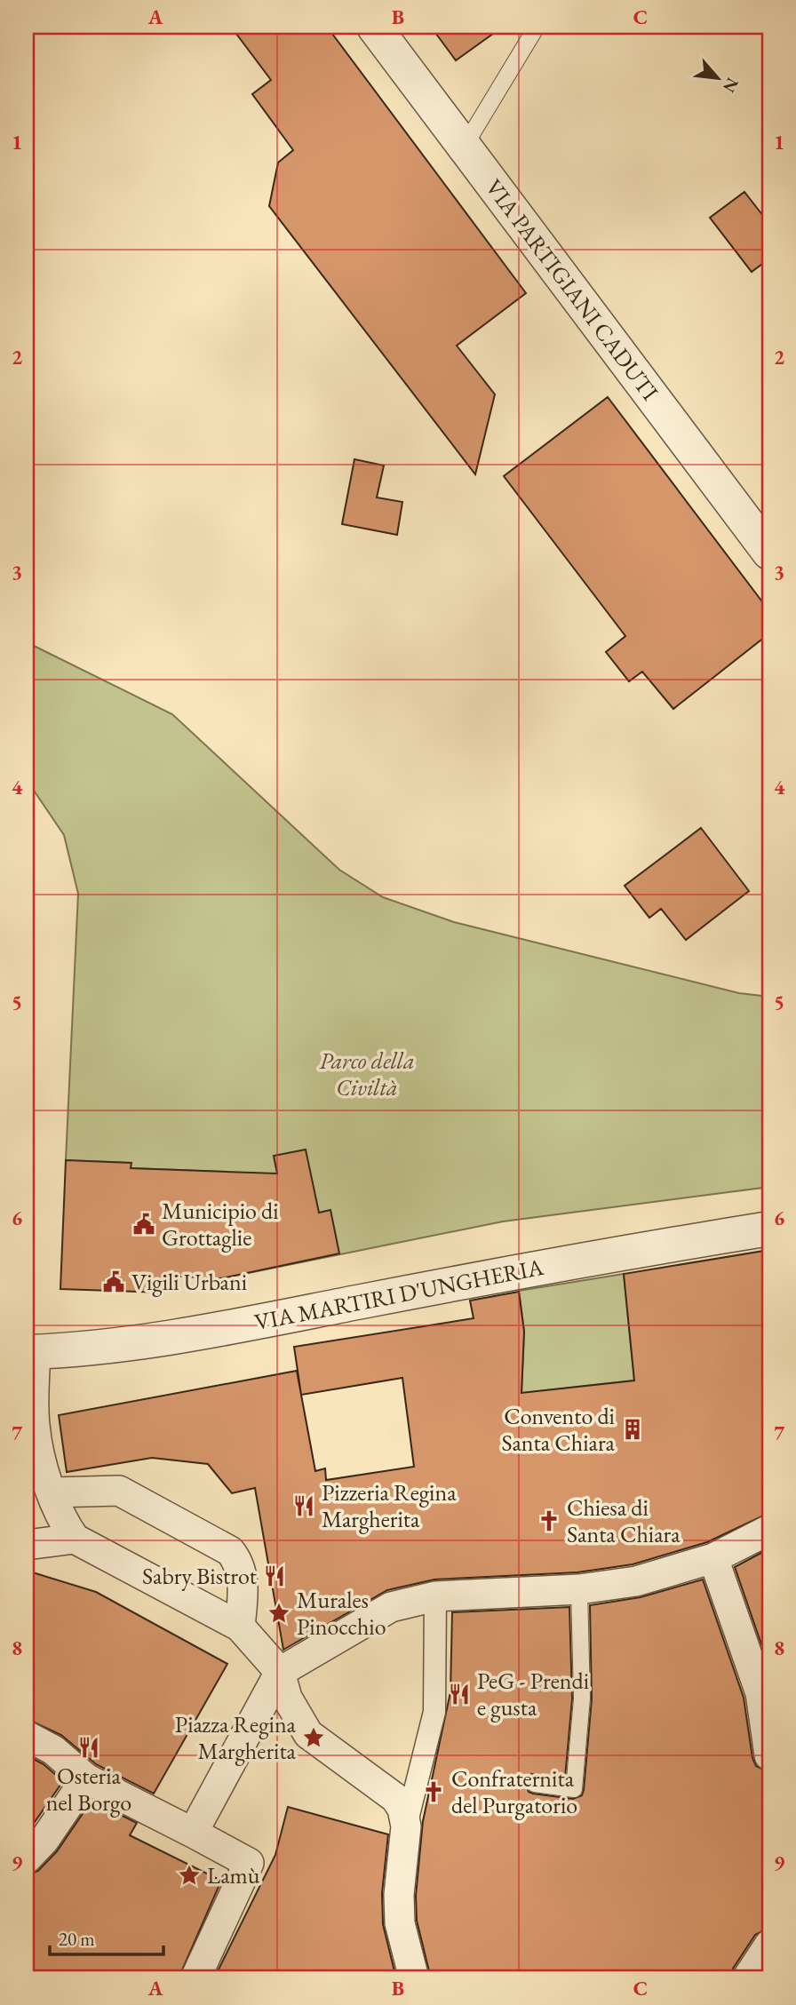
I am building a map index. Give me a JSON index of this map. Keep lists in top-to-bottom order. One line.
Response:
{"streets":{"street":["VIA PARTIGIANI CADUTI","VIA MARTIRI D'UNGHERIA"]},"parks":["Parco della Civiltà"],"places":{"public building":["Municipio di Grottaglie","Vigili Urbani"],"building":["Convento di Santa Chiara"],"restaurant":["Pizzeria Regina Margherita","Sabry Bistrot","PeG - Prendi e gusta","Osteria nel Borgo"],"church":["Chiesa di Santa Chiara","Confraternita del Purgatorio"],"place":["Murales Pinocchio","Piazza Regina Margherita","Lamù"]},"scale_bar":"20 m","north":"bottom right","grid":{"columns":["A","B","C"],"rows":["1","2","3","4","5","6","7","8","9"]}}
